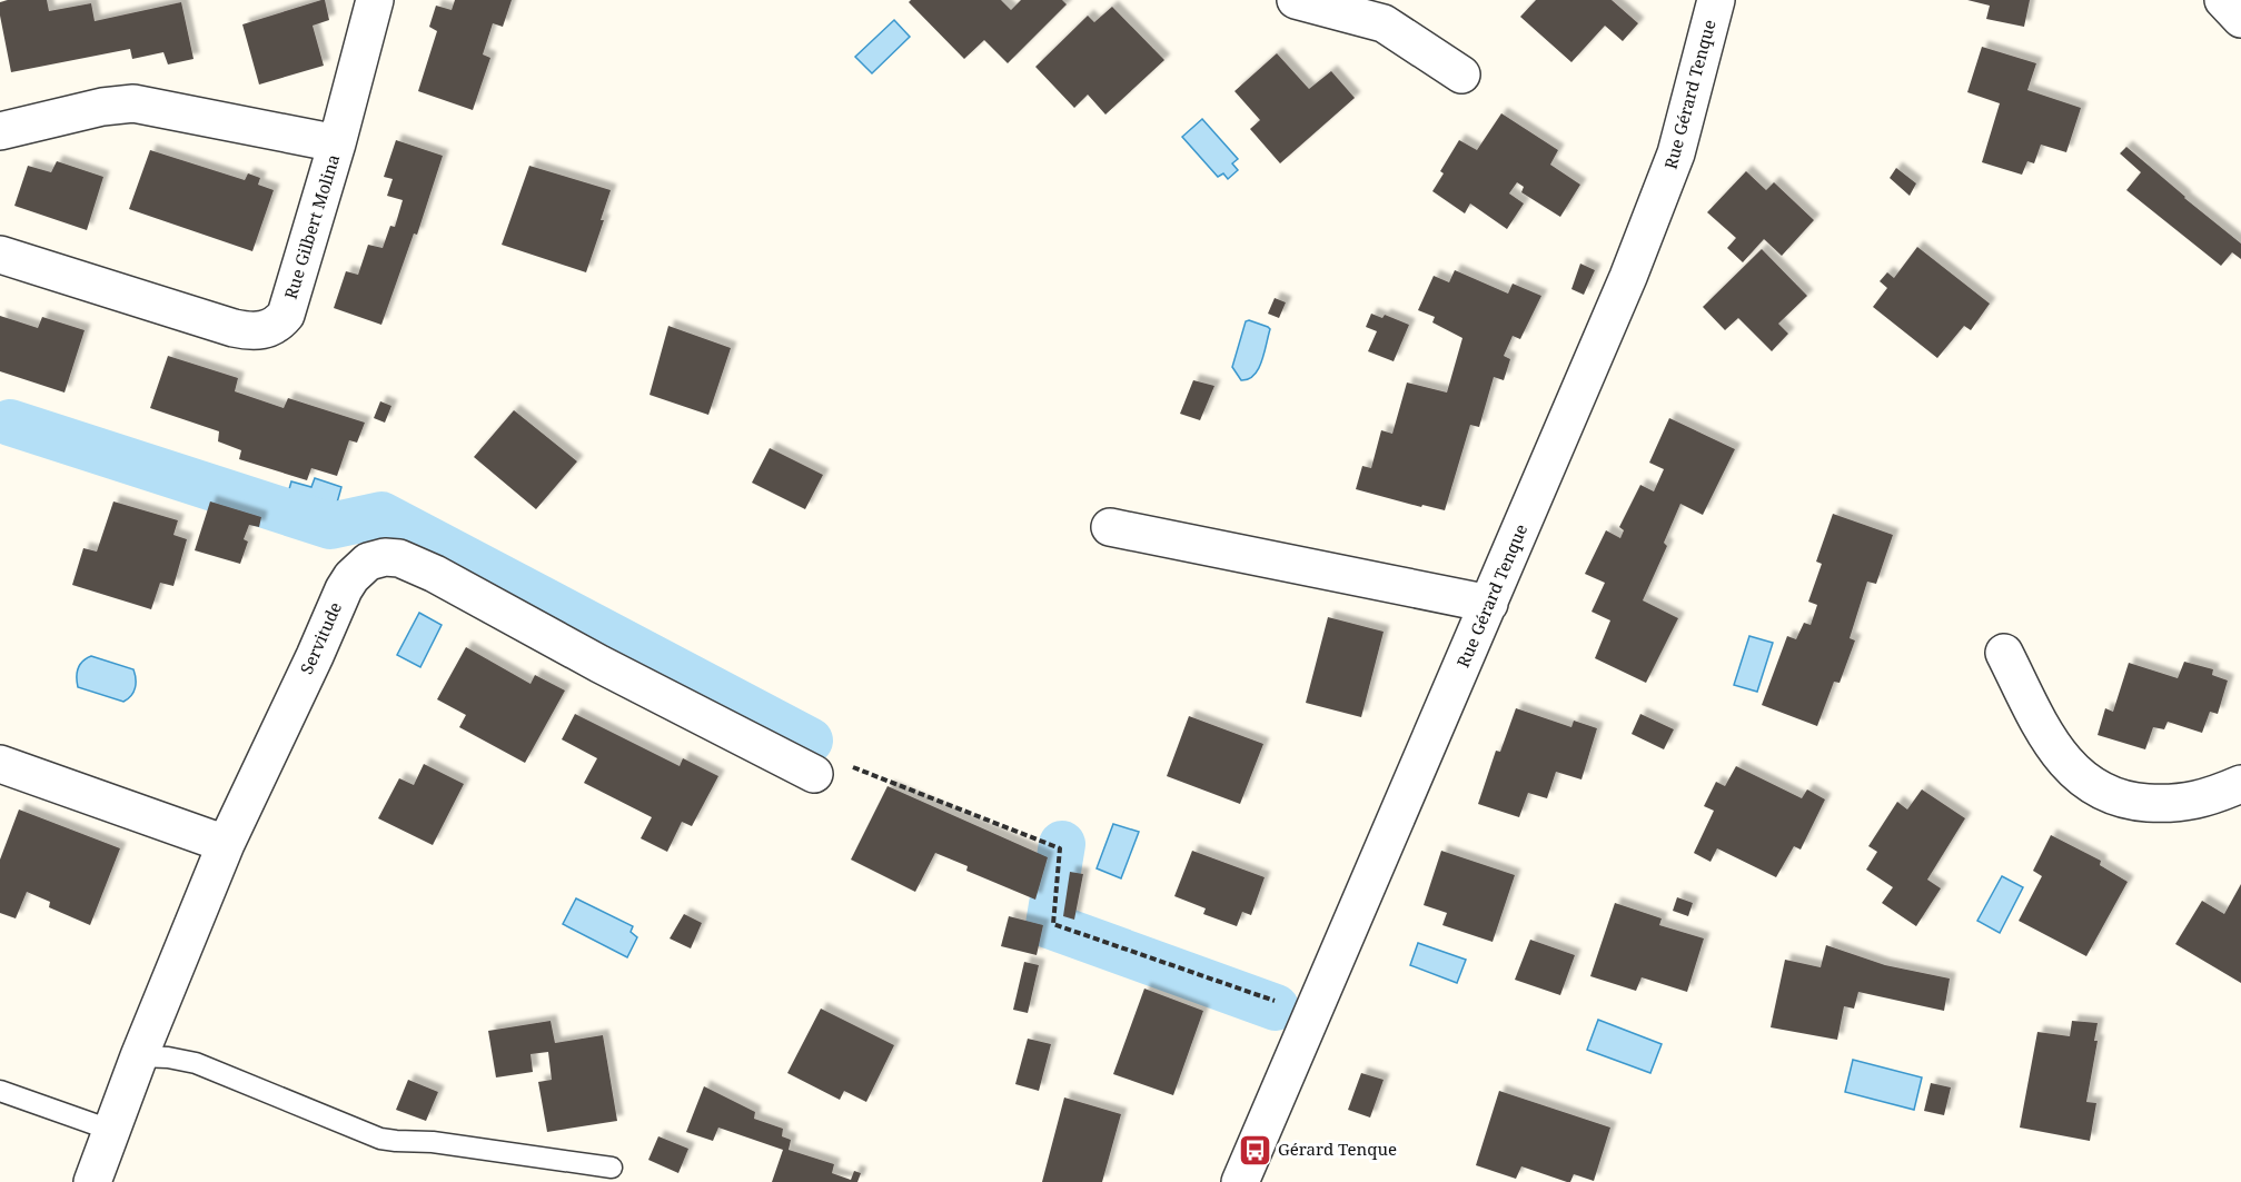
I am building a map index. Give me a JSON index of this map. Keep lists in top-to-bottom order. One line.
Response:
{"streets":{"street":["Rue Gérard Tenque","Rue Gilbert Molina","Servitude"]},"places":{"bus stop":["Gérard Tenque"]}}
